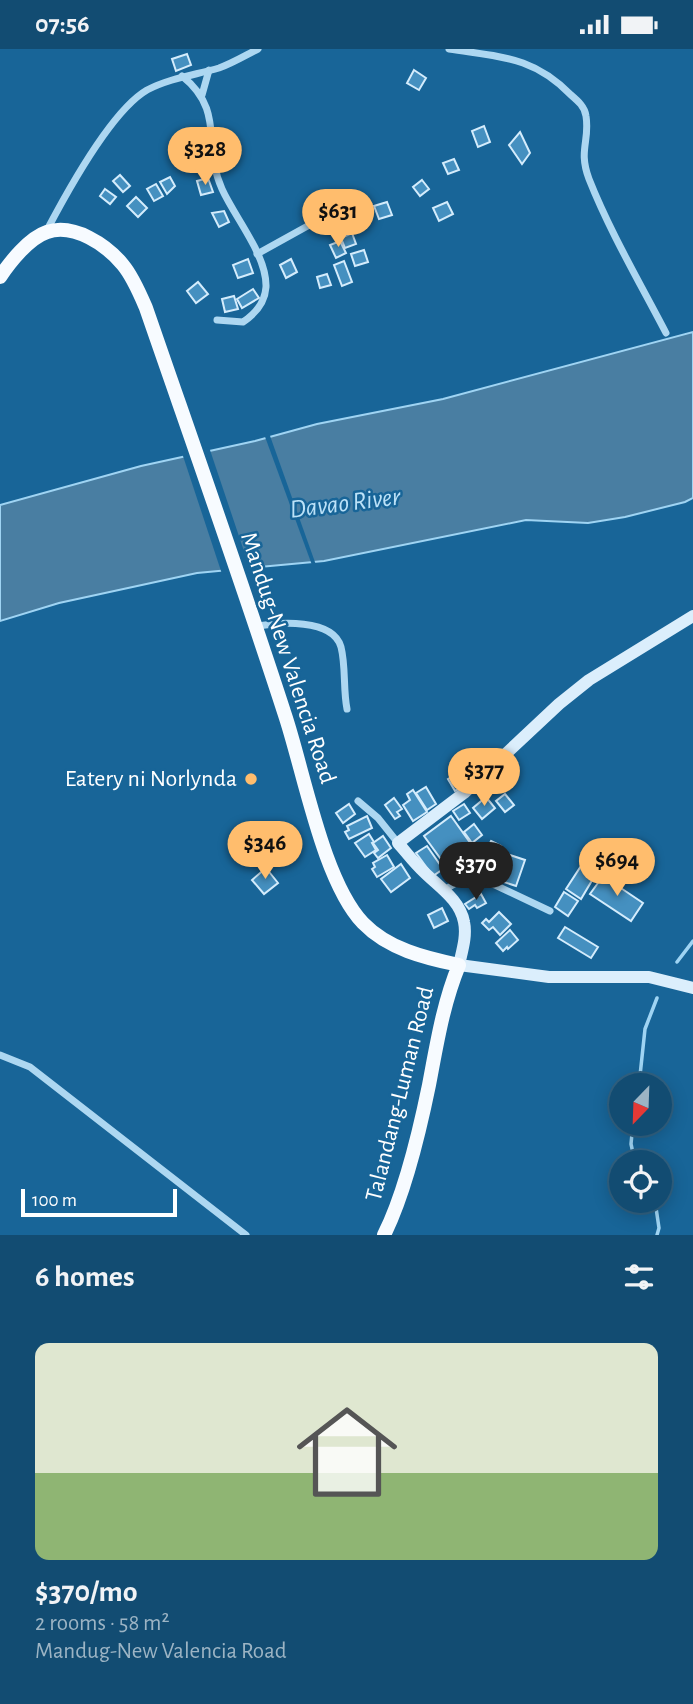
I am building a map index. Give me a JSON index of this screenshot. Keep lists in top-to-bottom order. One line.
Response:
{"streets":{"main road":["Mandug-New Valencia Road","Talandang-Luman Road"]},"crossings":[["Mandug-New Valencia Road","Talandang-Luman Road"]],"water":["Davao River"],"places":["Eatery ni Norlynda"],"scale_bar":"100 m","north":"bottom left","page":{"status":"07:56","price":["$328","$631","$377","$346","$694","$370"],"scale":"100 m","heading":"6 homes","list":[{"name":"$370/mo","note":"2 rooms · 58 m² · Mandug-New Valencia Road"}]}}
